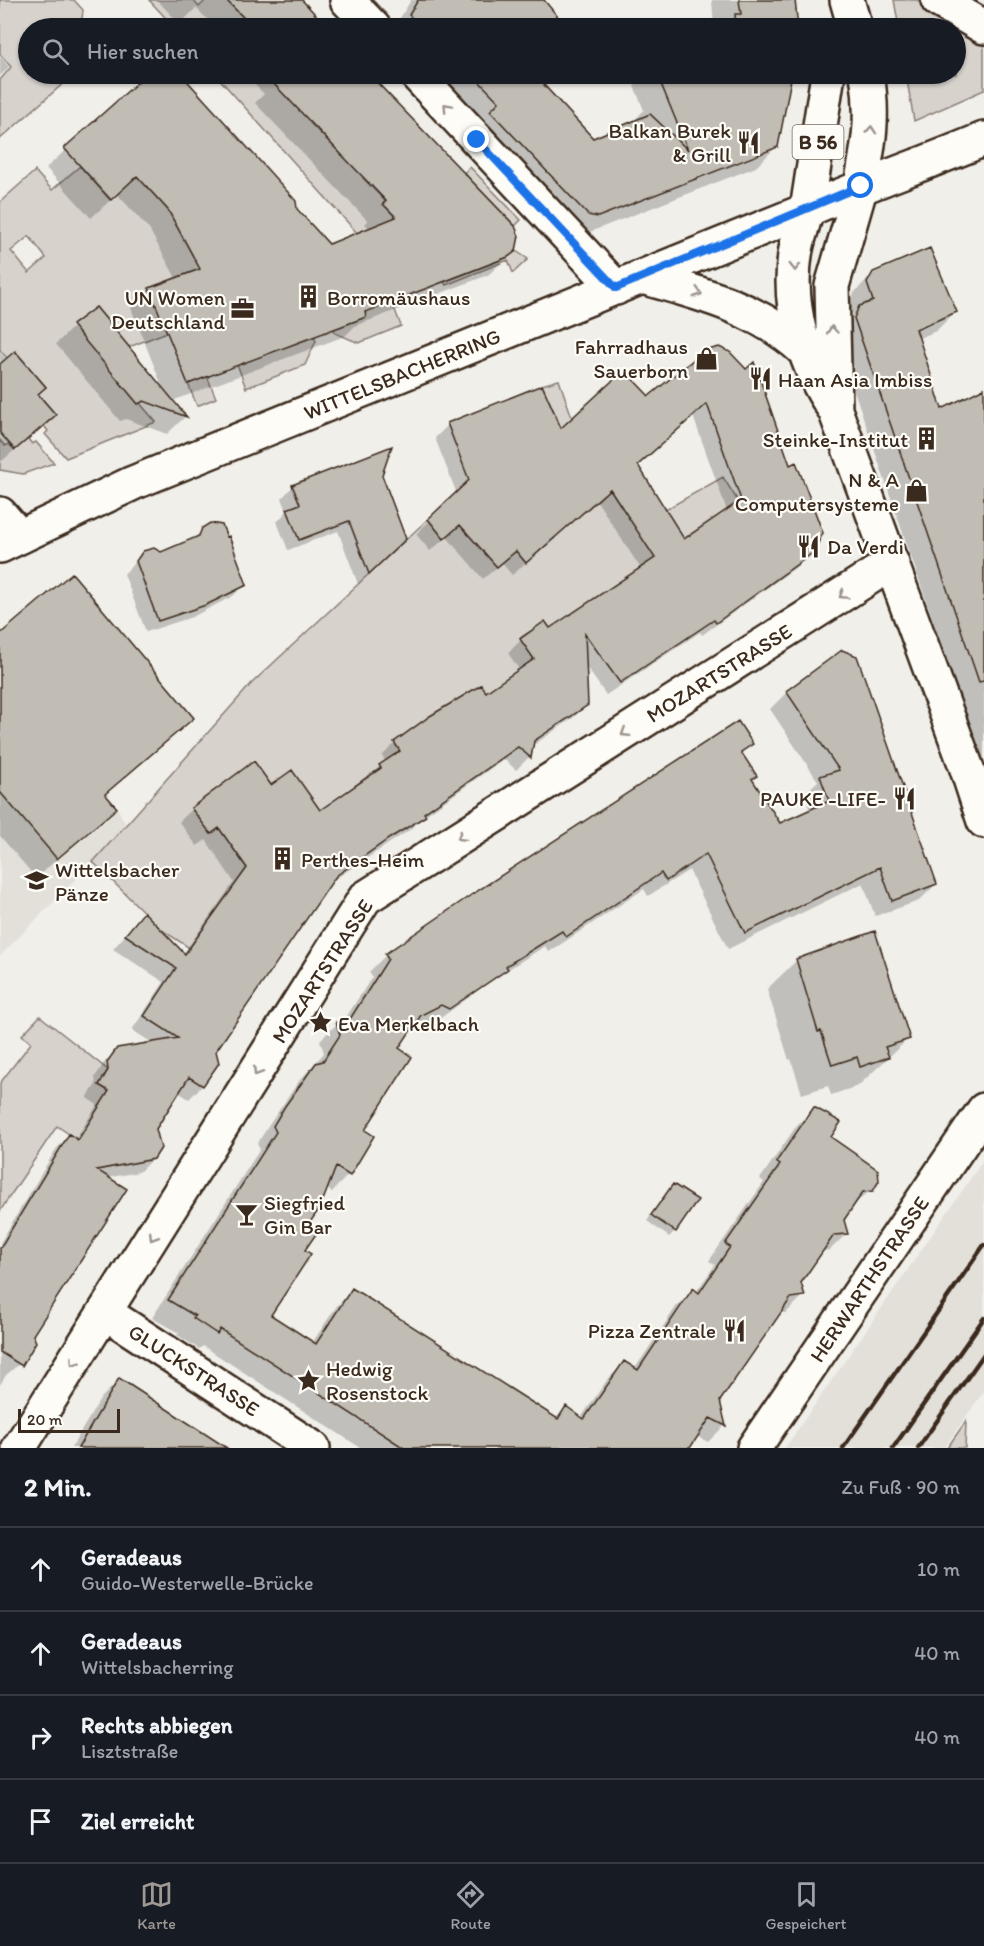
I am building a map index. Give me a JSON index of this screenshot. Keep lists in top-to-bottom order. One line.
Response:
{"streets":{"street":["B 56","WITTELSBACHERRING","MOZARTSTRASSE","HERWARTHSTRASSE","GLUCKSTRASSE"]},"crossings":[["B 56","WITTELSBACHERRING"],["MOZARTSTRASSE","GLUCKSTRASSE"]],"one_way":["MOZARTSTRASSE"],"places":{"restaurant":["Balkan Burek & Grill","Haan Asia Imbiss","Da Verdi","PAUKE -LIFE-","Pizza Zentrale"],"building":["Borromäushaus","Steinke-Institut","Perthes-Heim"],"office":["UN Women Deutschland"],"shop":["Fahrradhaus Sauerborn","N & A Computersysteme"],"school or university":["Wittelsbacher Pänze"],"place":["Eva Merkelbach","Hedwig Rosenstock"],"bar":["Siegfried Gin Bar"]},"scale_bar":"20 m","page":{"search":"Hier suchen","scale":"20 m","heading":["2 Min.","Zu Fuß · 90 m"],"list":[["Geradeaus","Guido-Westerwelle-Brücke","10 m"],["Geradeaus","Wittelsbacherring","40 m"],["Rechts abbiegen","Lisztstraße","40 m"],"Ziel erreicht"],"nav":["Karte","Route","Gespeichert"]}}
